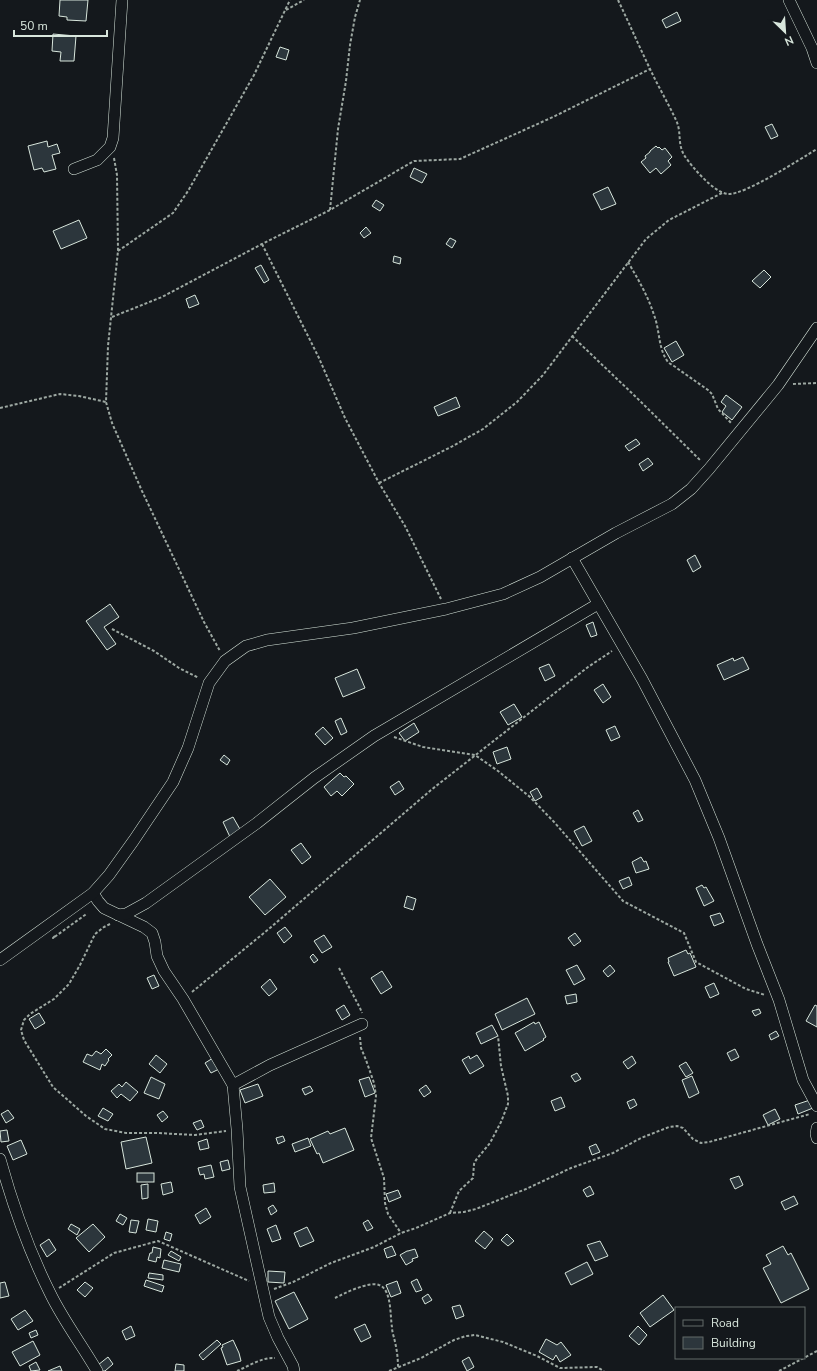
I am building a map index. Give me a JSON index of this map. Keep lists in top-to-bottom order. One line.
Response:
{"legend":["Road","Building"],"scale_bar":"50 m","north":"bottom right"}
